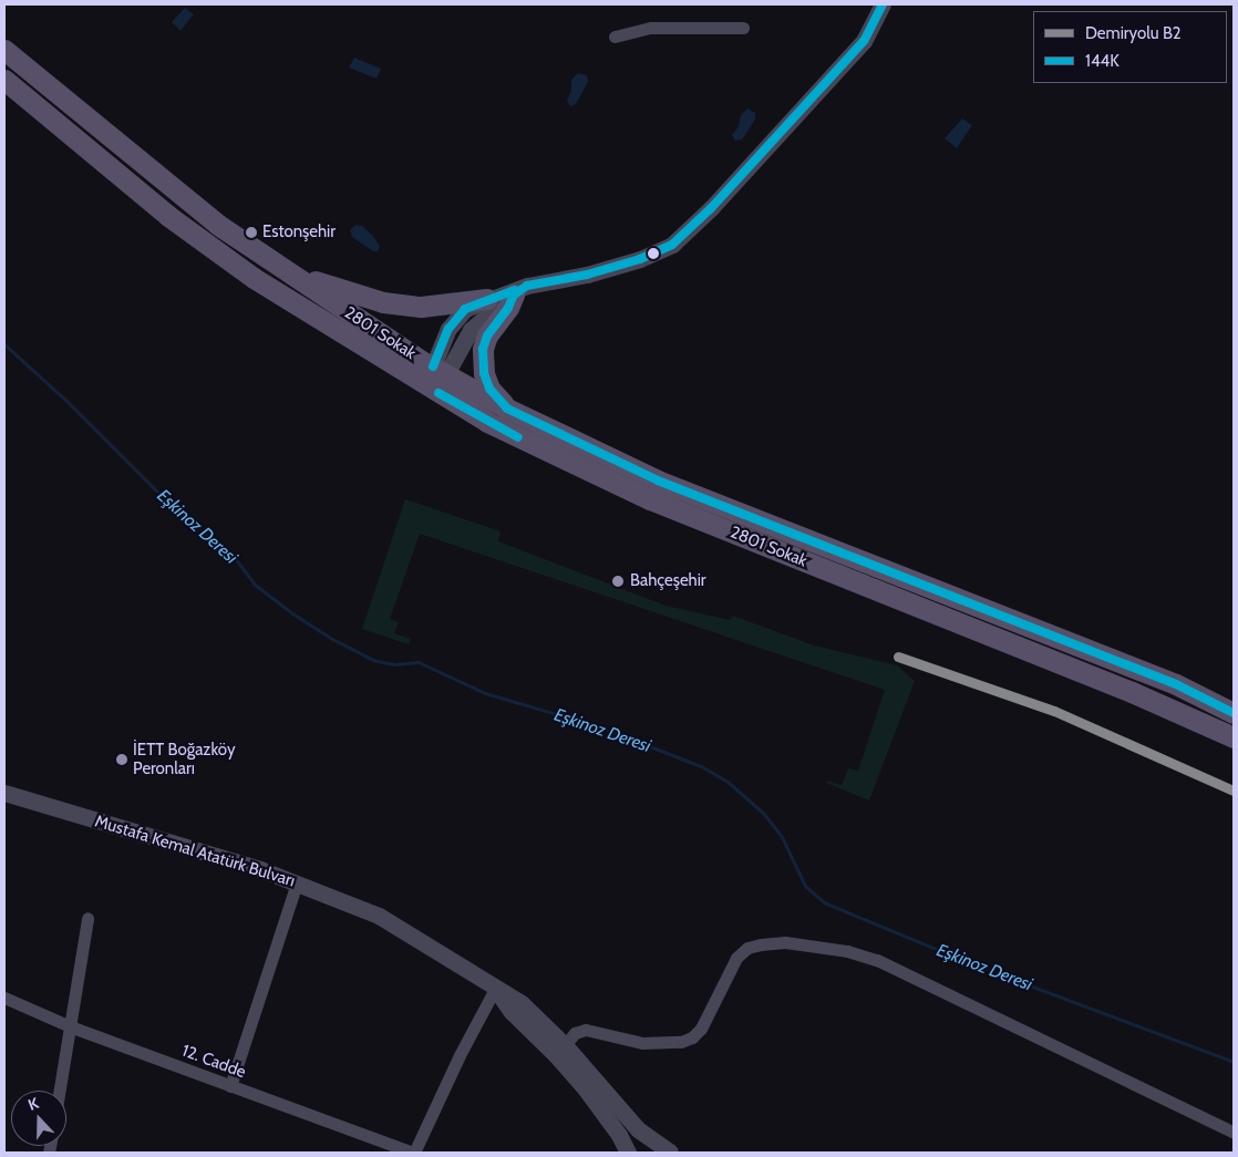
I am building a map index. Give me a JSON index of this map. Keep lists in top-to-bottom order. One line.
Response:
{"streets":{"main road":["2801 Sokak"],"street":["Mustafa Kemal Atatürk Bulvarı","12. Cadde"]},"water":["Eşkinoz Deresi"],"places":["Estonşehir","Bahçeşehir","İETT Boğazköy Peronları"],"lines":["transit line 144K","rail line B2"],"legend":["Demiryolu B2","144K"],"north":"top"}
